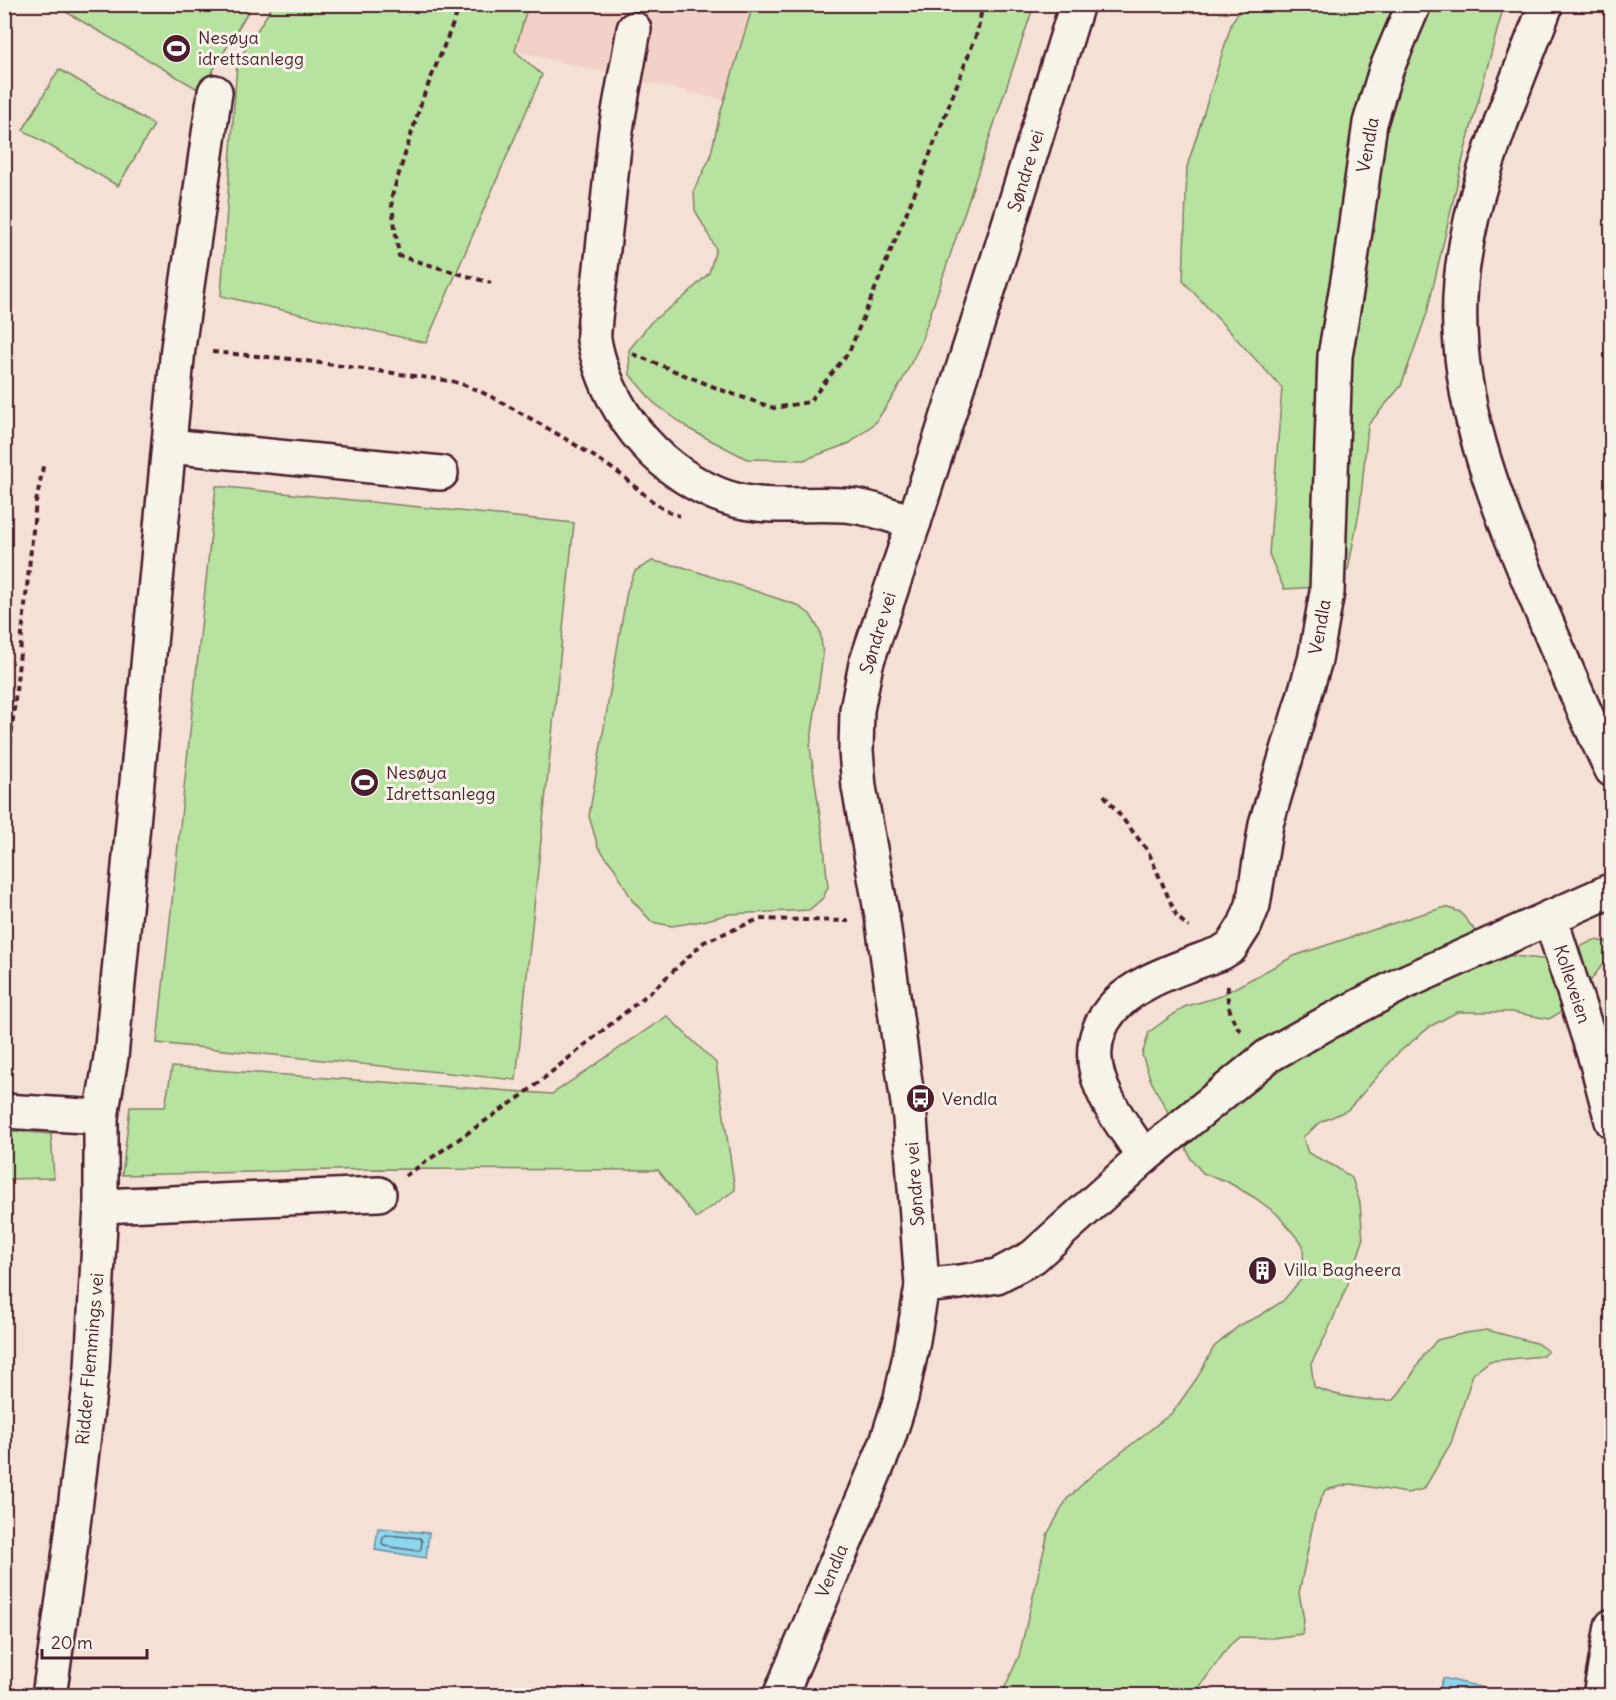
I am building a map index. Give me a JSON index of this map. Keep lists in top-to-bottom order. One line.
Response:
{"streets":{"street":["Vendla","Søndre vei","Kolleveien","Ridder Flemmings vei"]},"crossings":[["Vendla","Søndre vei"]],"places":{"sports":["Nesøya idrettsanlegg","Nesøya Idrettsanlegg"],"bus stop":["Vendla"],"building":["Villa Bagheera"]},"scale_bar":"20 m"}
